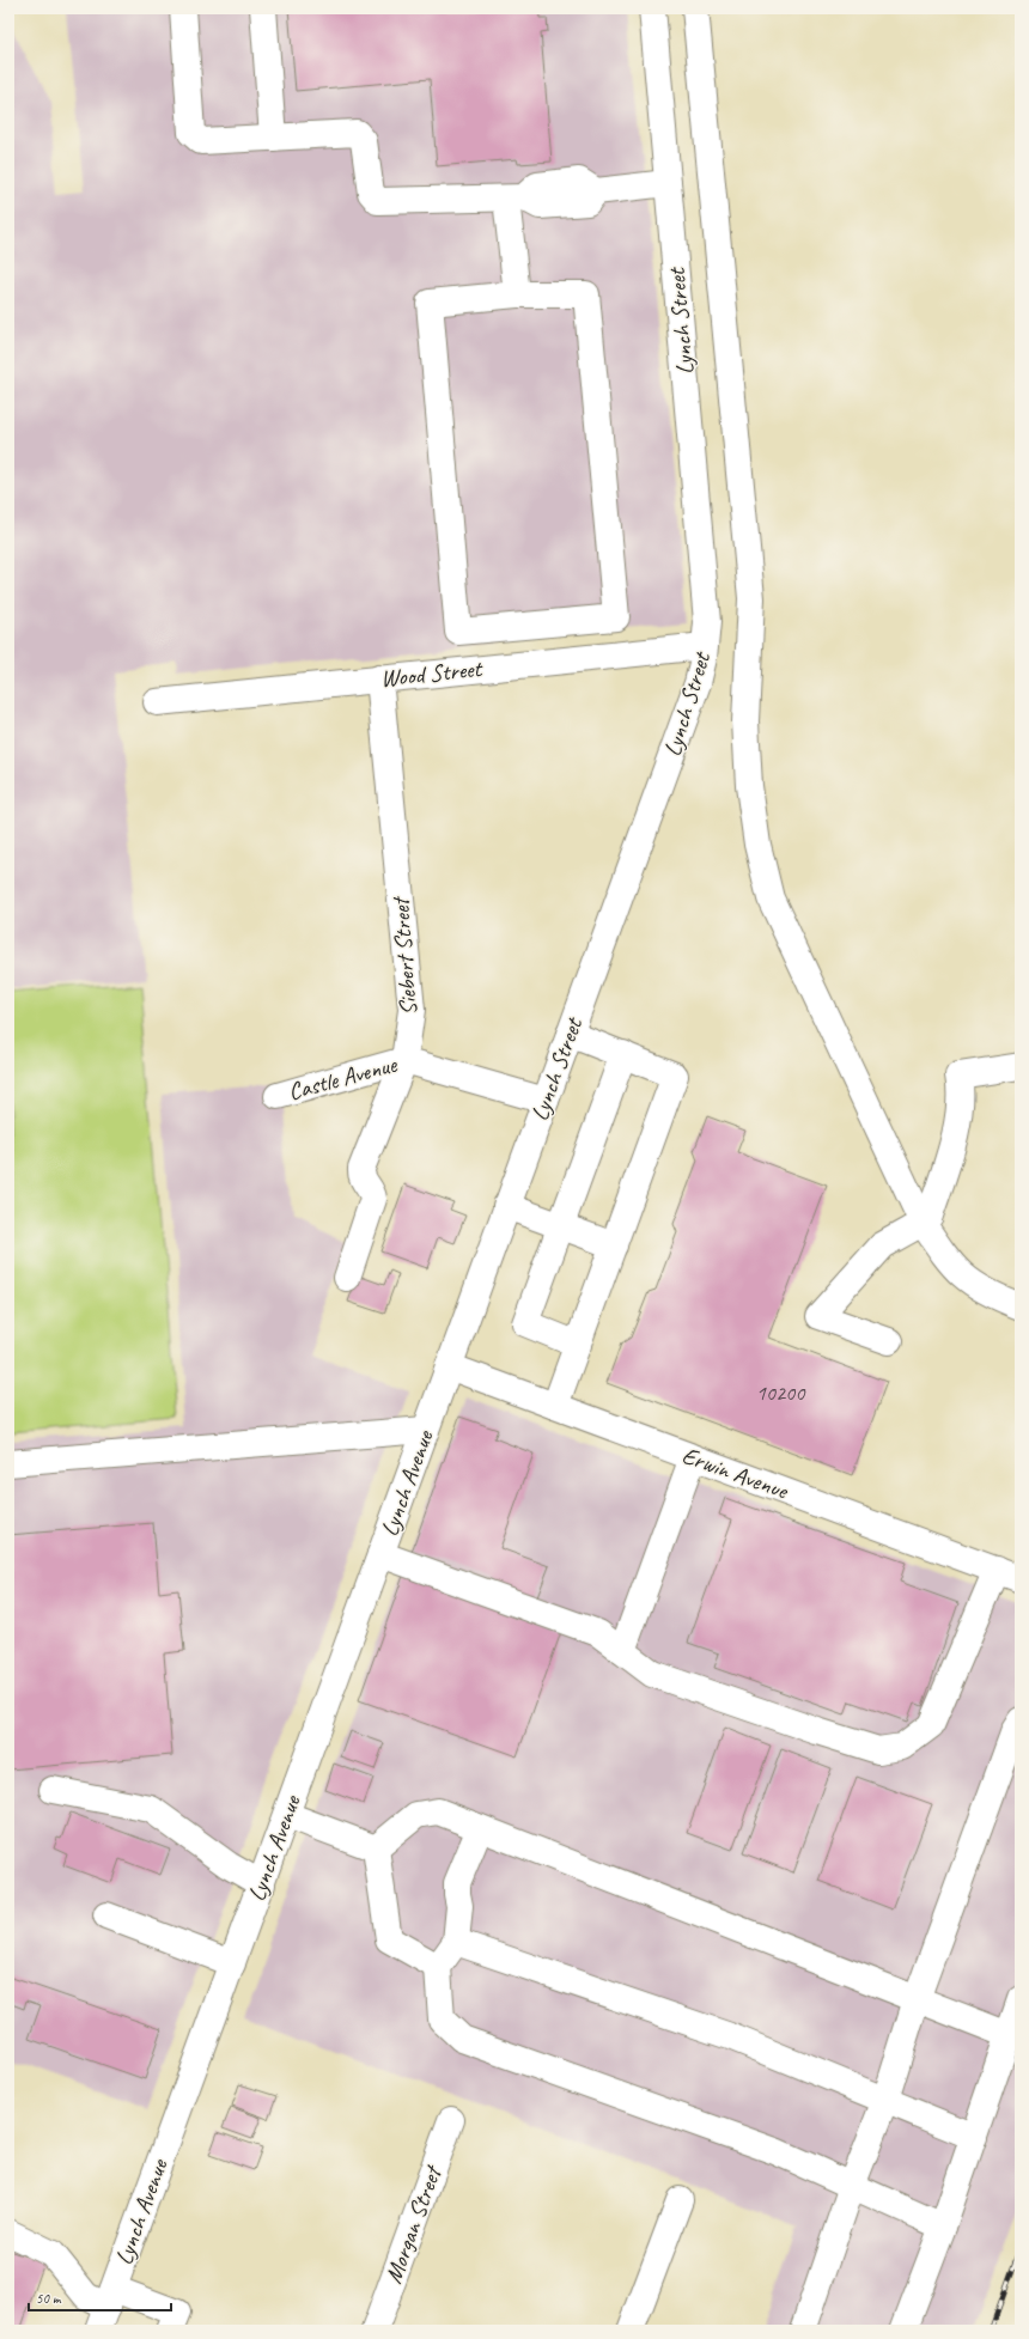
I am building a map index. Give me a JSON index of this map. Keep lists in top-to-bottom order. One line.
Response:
{"streets":{"street":["Lynch Street","Wood Street","Siebert Street","Castle Avenue","Erwin Avenue","Lynch Avenue","Morgan Street"]},"crossings":[["Lynch Street","Wood Street"],["Lynch Street","Castle Avenue"],["Lynch Street","Erwin Avenue"],["Lynch Street","Lynch Avenue"],["Wood Street","Siebert Street"],["Siebert Street","Castle Avenue"],["Erwin Avenue","Lynch Avenue"]],"house_numbers":["10200"],"scale_bar":"50 m"}
